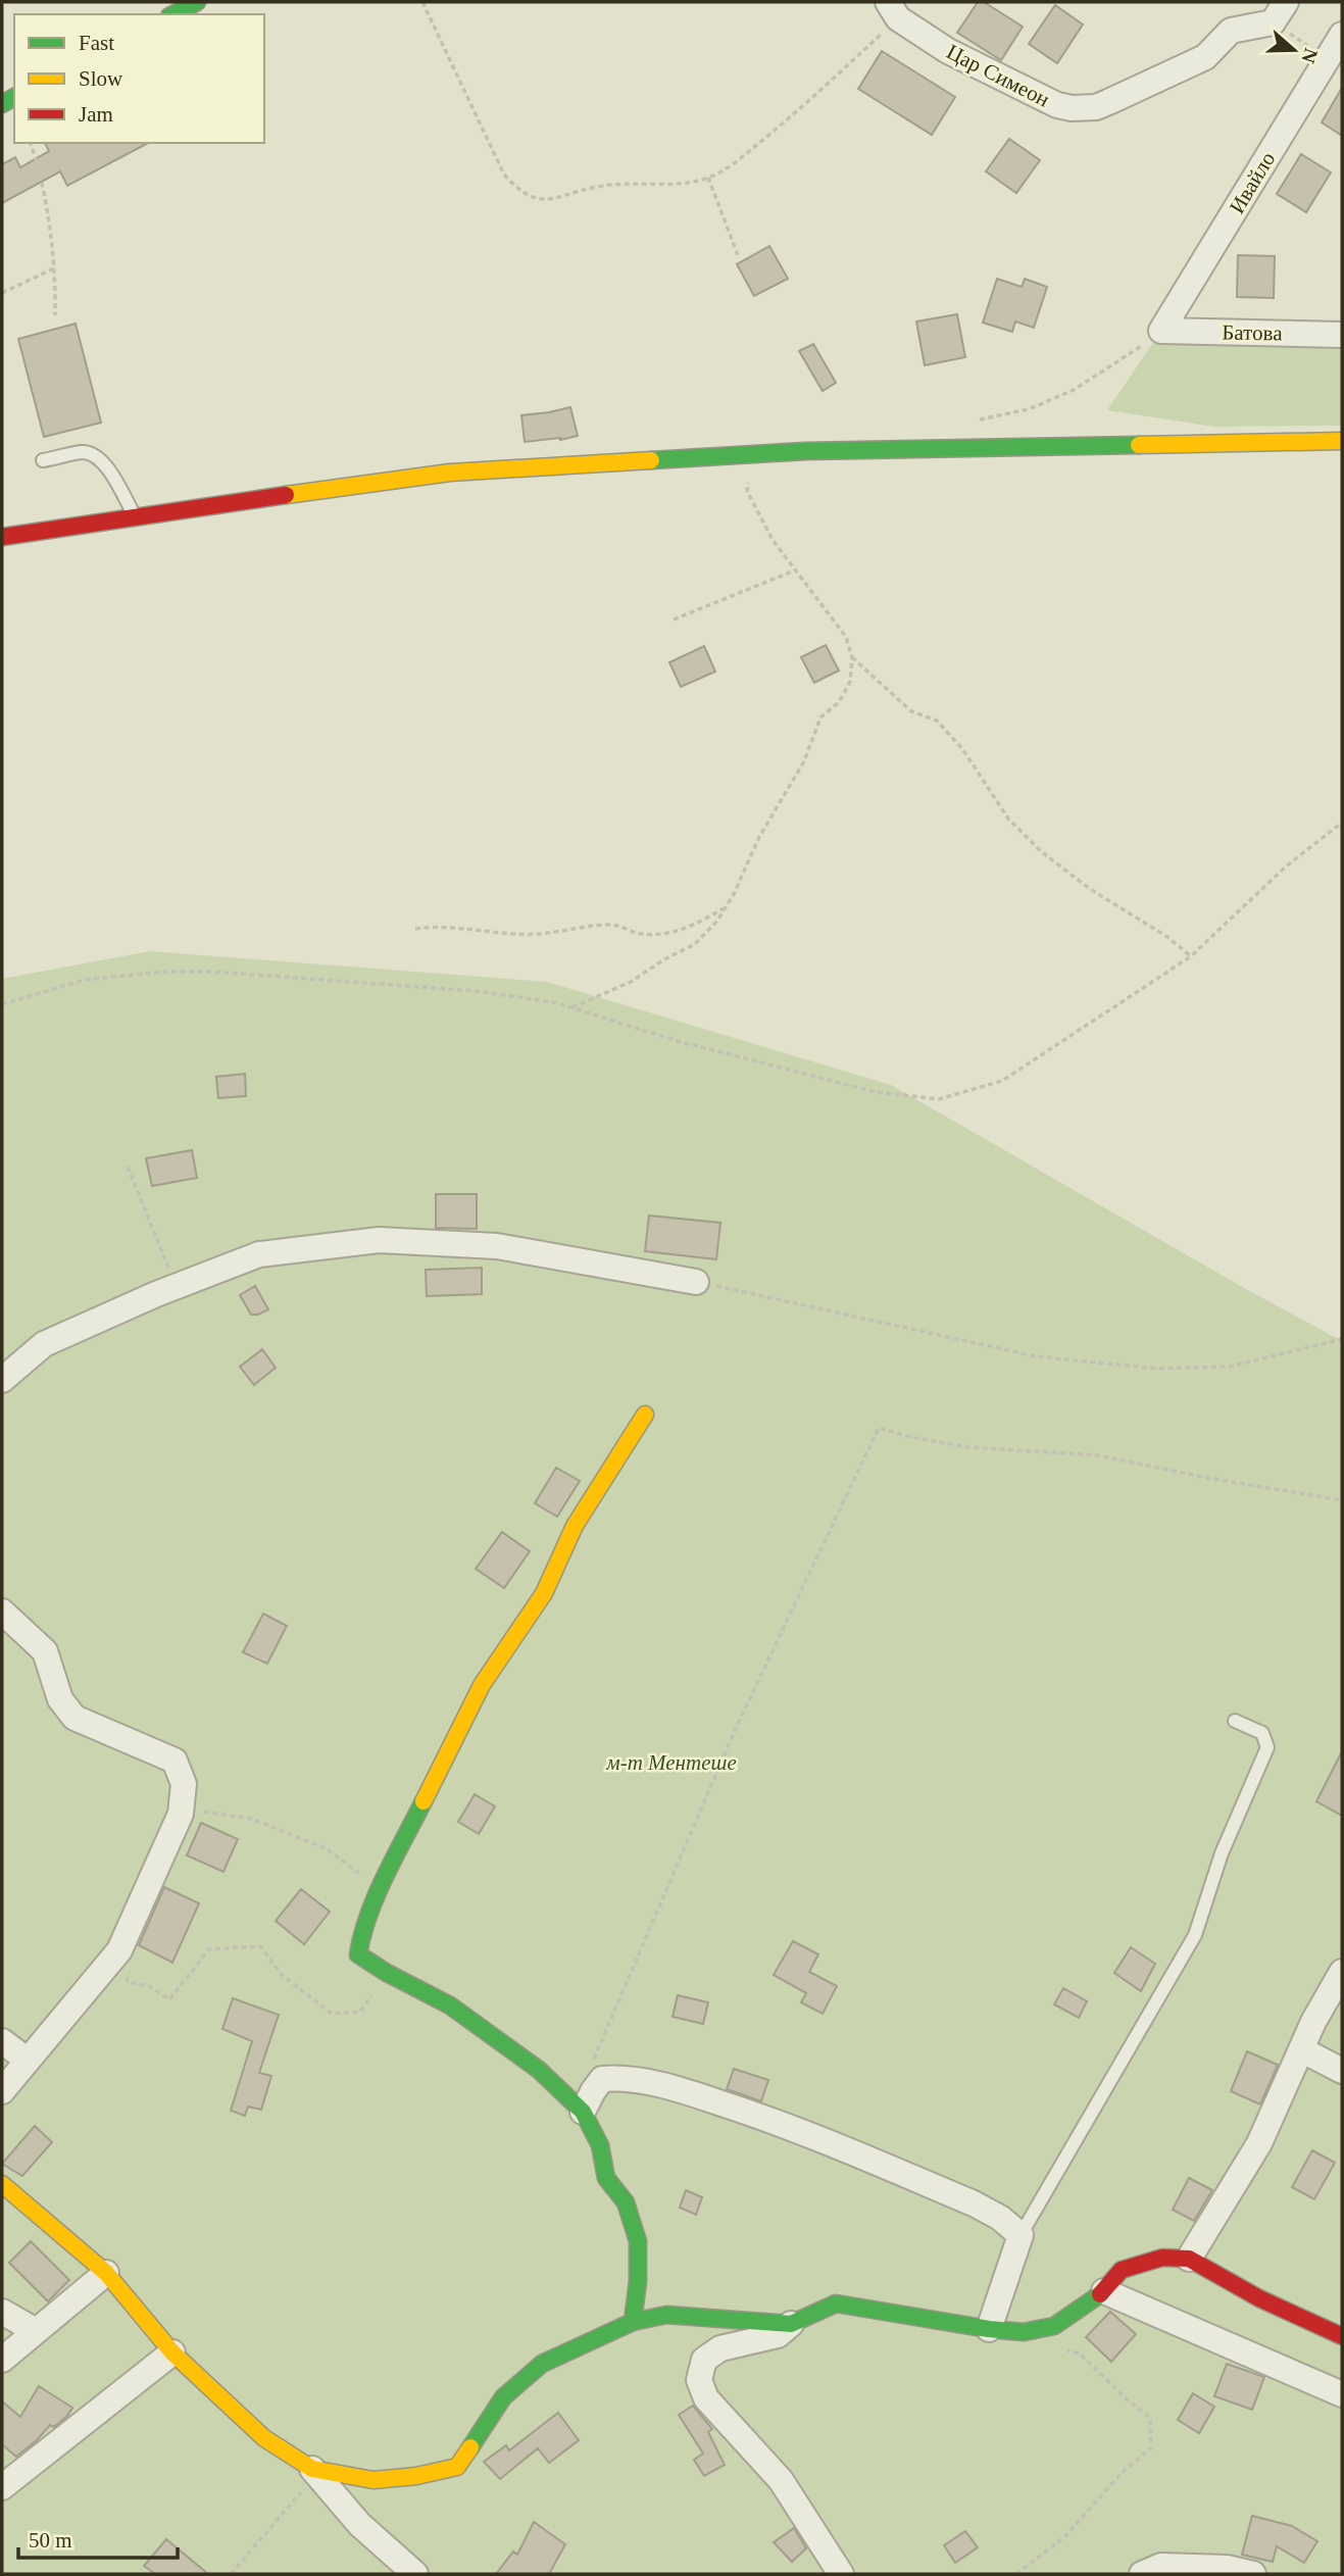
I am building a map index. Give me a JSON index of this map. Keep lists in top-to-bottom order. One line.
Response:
{"streets":{"street":["Цар Симеон","Ивайло","Батова"]},"crossings":[["Ивайло","Батова"]],"parks":["м-т Ментeше"],"legend":["Fast","Slow","Jam"],"scale_bar":"50 m","north":"right"}
